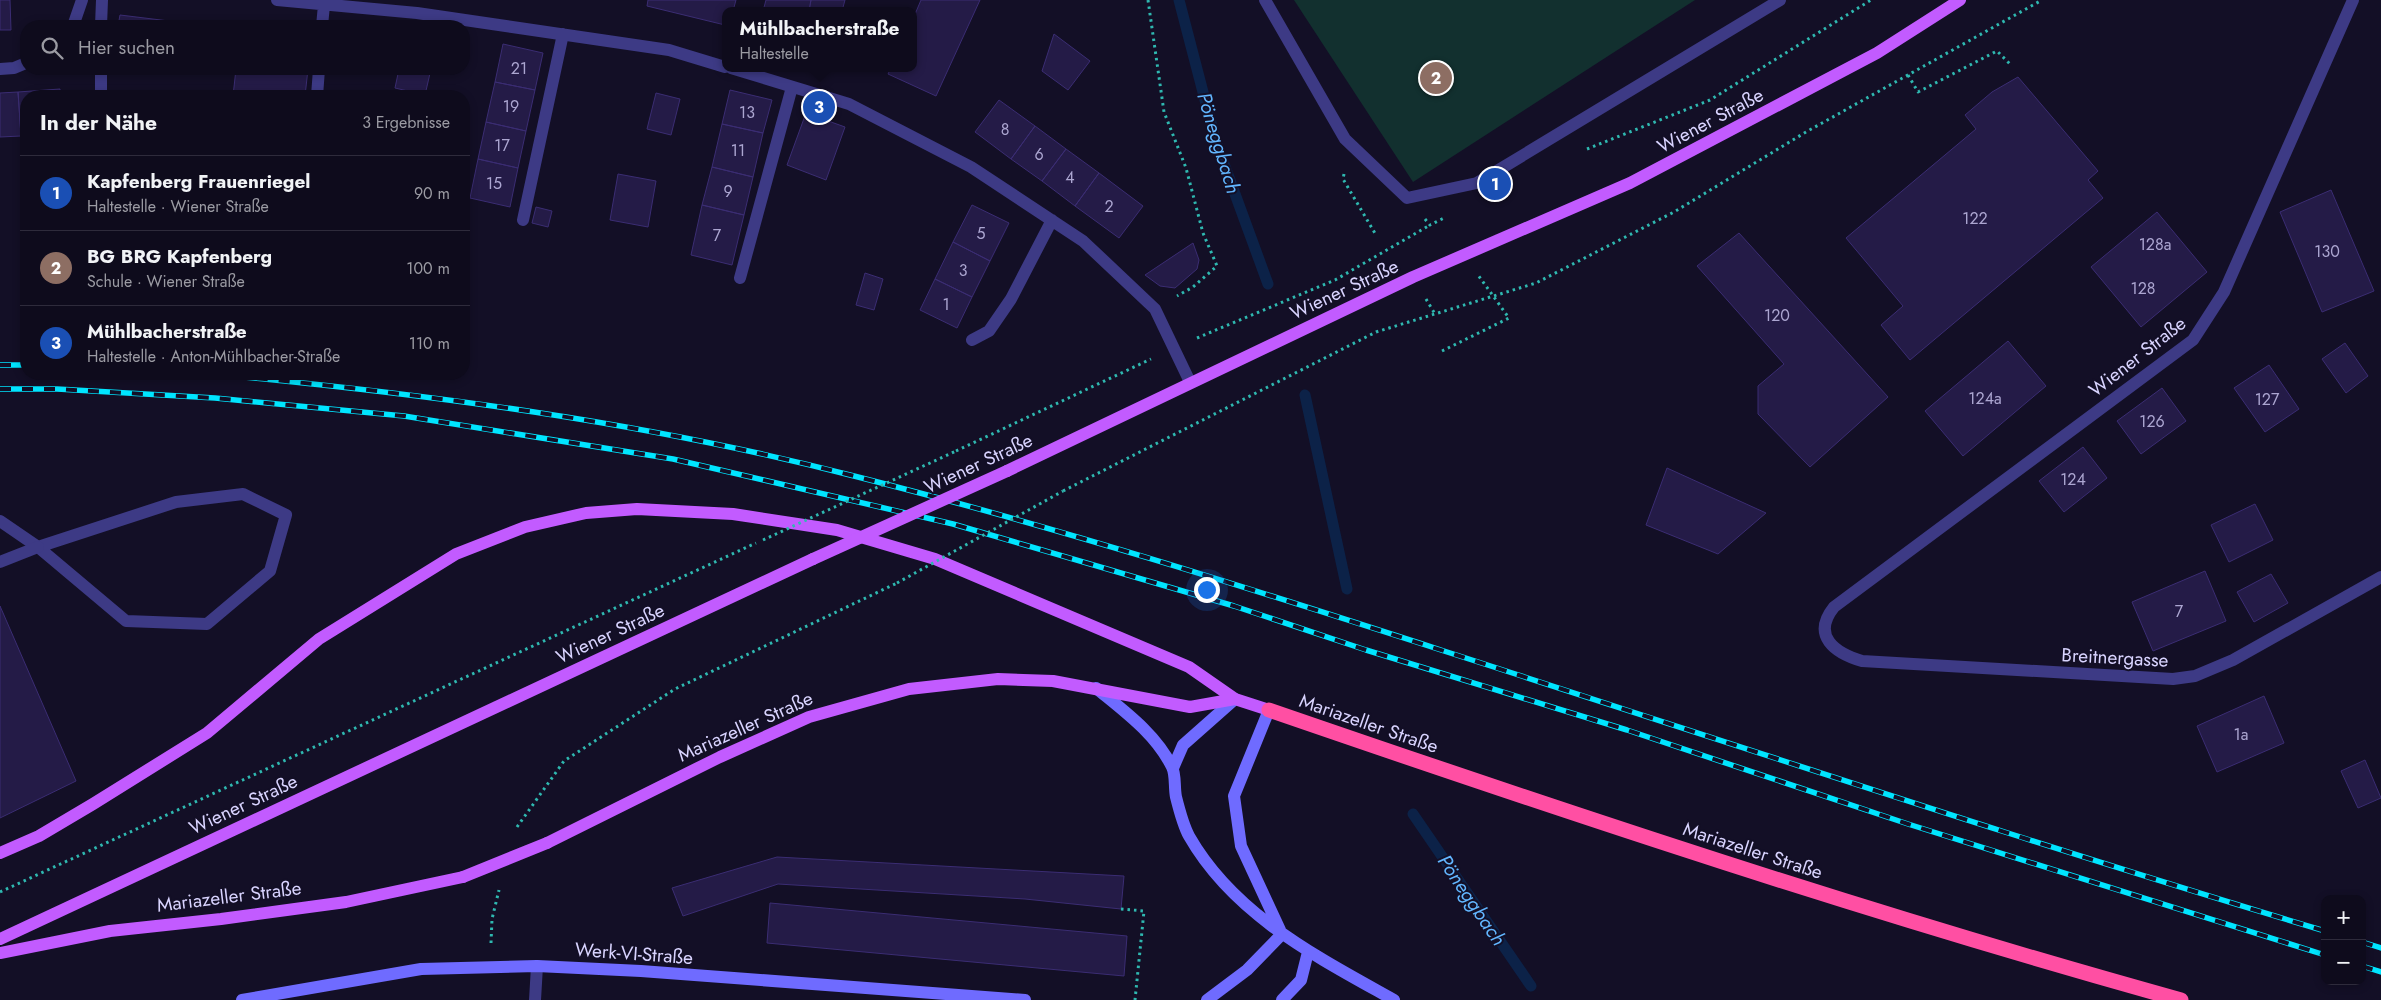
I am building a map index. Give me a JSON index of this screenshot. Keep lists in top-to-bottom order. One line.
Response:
{"streets":{"highway":["Mariazeller Straße"],"main road":["Wiener Straße","Werk-VI-Straße"],"street":["Breitnergasse"]},"crossings":[["Wiener Straße","Breitnergasse"]],"water":["Pöneggbach"],"house_numbers":["21","19","13","8","17","11","6","4","15","9","2","122","5","7","128a","130","3","128","1","120","124a","127","126","124","7","1a"],"page":{"popup":["Mühlbacherstraße","Haltestelle"],"search":"Hier suchen","pins":["2","3","1"],"heading":["In der Nähe","3 Ergebnisse"],"list":[{"mark":"1","name":"Kapfenberg Frauenriegel","note":"Haltestelle · Wiener Straße","value":"90 m"},{"mark":"2","name":"BG BRG Kapfenberg","note":"Schule · Wiener Straße","value":"100 m"},{"mark":"3","name":"Mühlbacherstraße","note":"Haltestelle · Anton-Mühlbacher-Straße","value":"110 m"}],"map_buttons":["+","−"]}}
